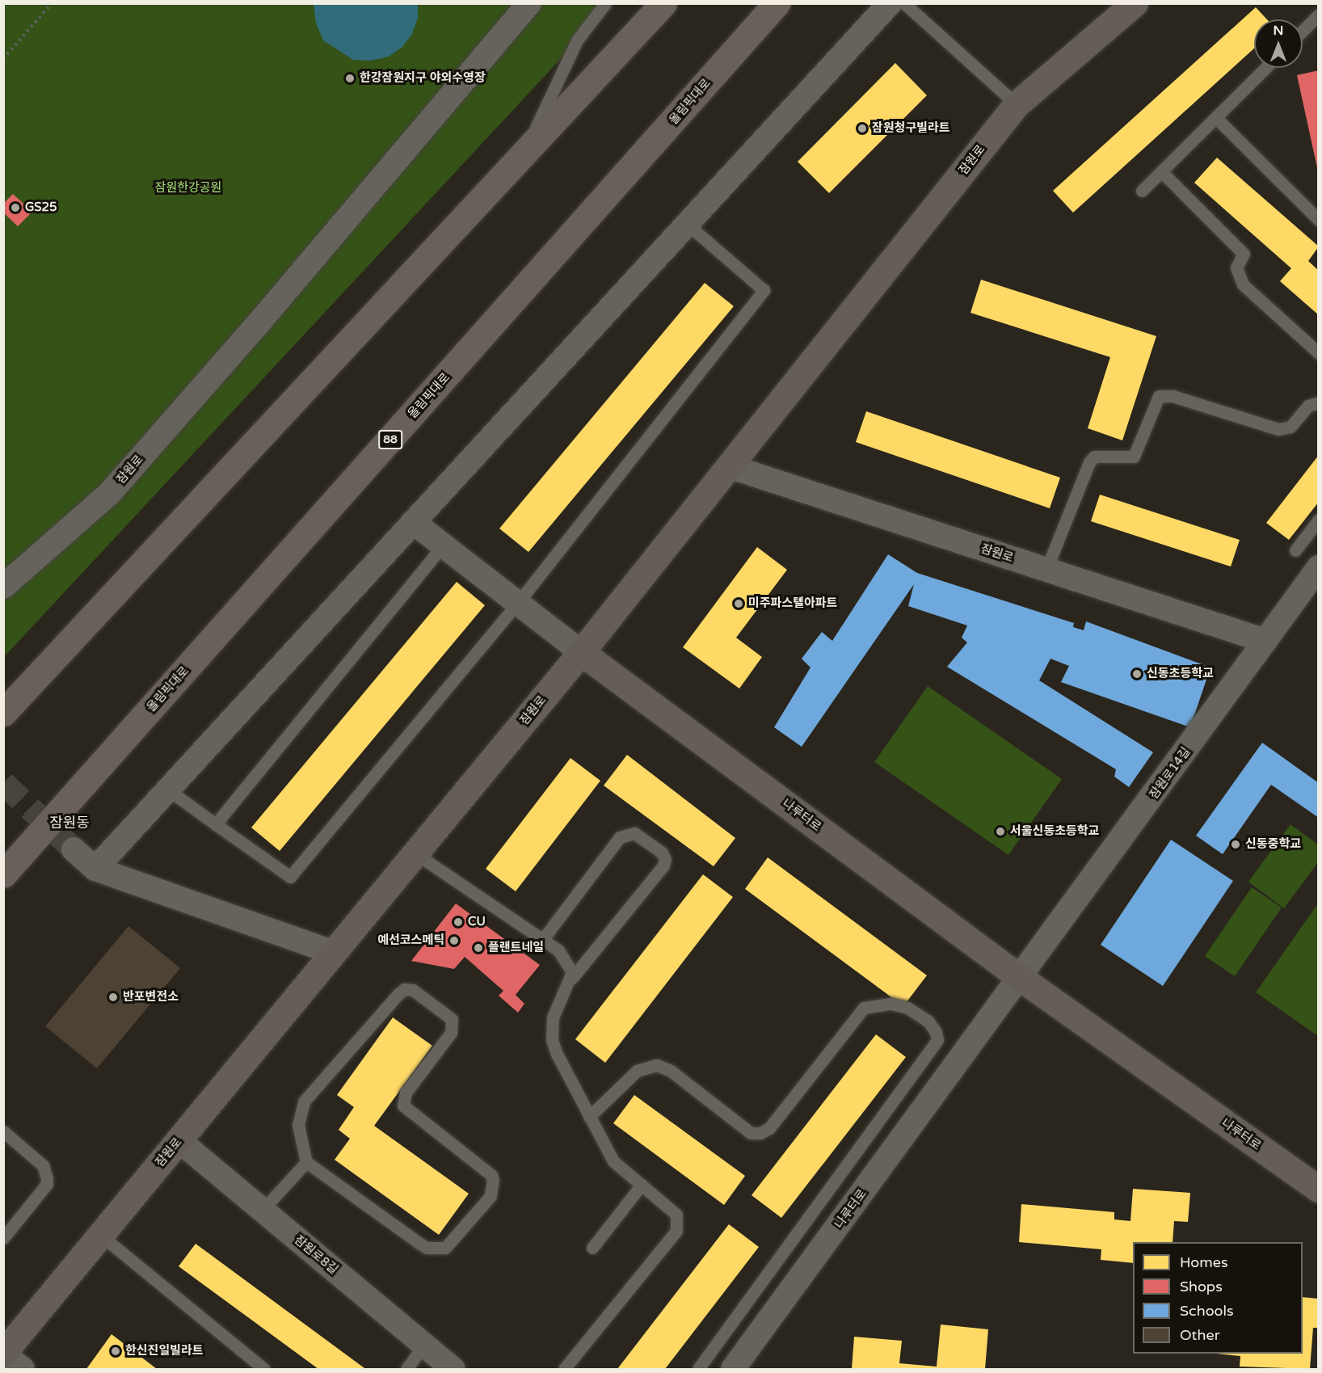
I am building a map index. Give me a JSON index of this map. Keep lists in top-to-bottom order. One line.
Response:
{"streets":{"highway":["올림픽대로","88"],"main road":["잠원로","나루터로"],"street":["잠원로14길","잠원로8길"]},"crossings":[["잠원로","잠원로14길"],["잠원로","나루터로"],["잠원로","잠원로8길"],["잠원로14길","나루터로"]],"districts":["잠원동"],"parks":["잠원한강공원"],"places":["한강잠원지구 야외수영장","잠원청구빌라트","GS25","미주파스텔아파트","신동초등학교","서울신동초등학교","신동중학교","CU","예선코스메틱","플랜트네일","반포변전소","한신진일빌라트"],"legend":["Homes","Shops","Schools","Other"],"north":"top"}
